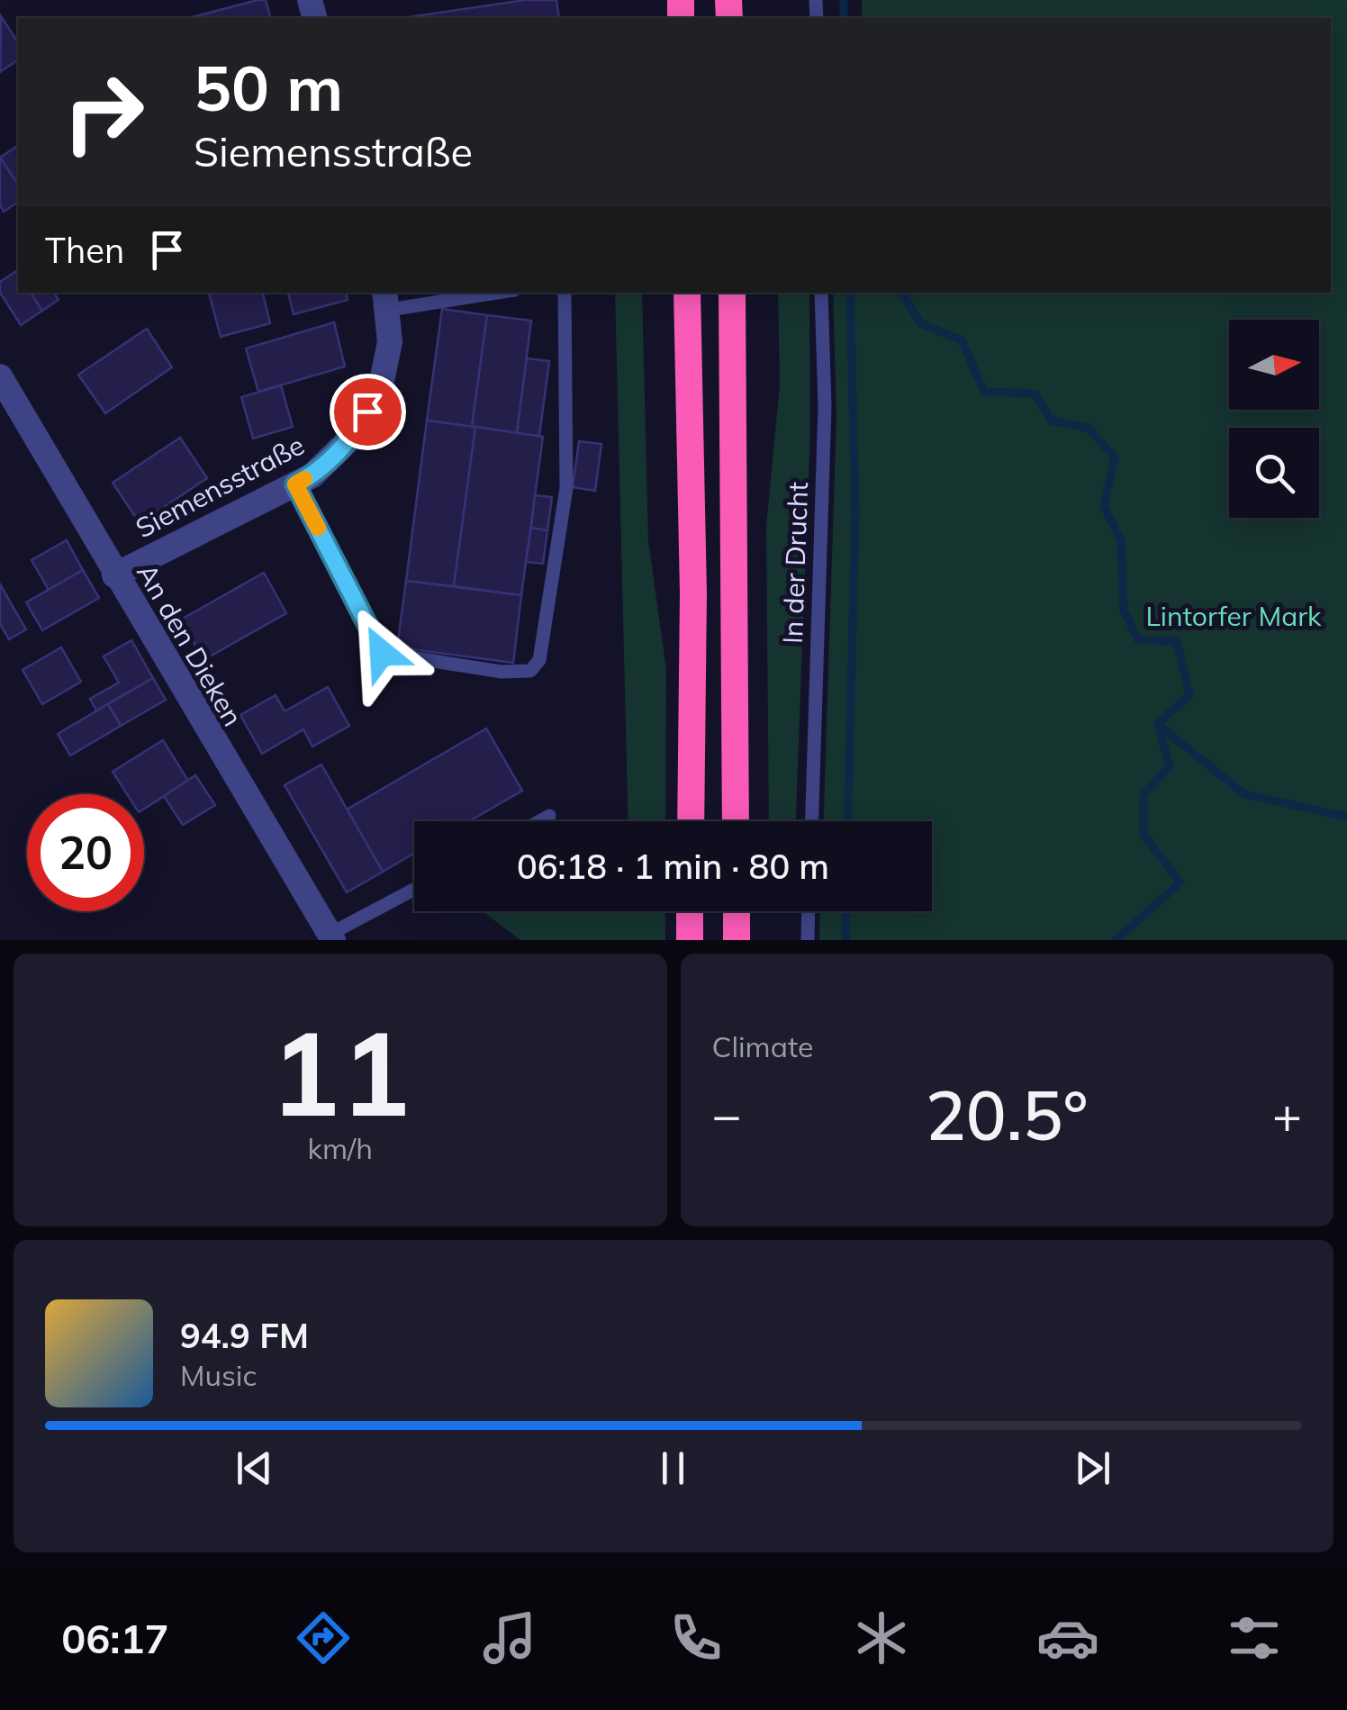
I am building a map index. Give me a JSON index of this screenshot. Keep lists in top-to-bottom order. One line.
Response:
{"streets":{"street":["Siemensstraße","An den Dieken"],"lane":["In der Drucht"]},"crossings":[["Siemensstraße","An den Dieken"]],"parks":["Lintorfer Mark"],"north":"right","page":{"turn":["50 m","Siemensstraße"],"then":"Then","limit":"20","trip":"06:18 · 1 min · 80 m","tile":[["11","km/h"],"Climate"],"heat":["−","20.5°","+"],"song":["94.9 FM","Music"],"tabs":"06:17"}}
